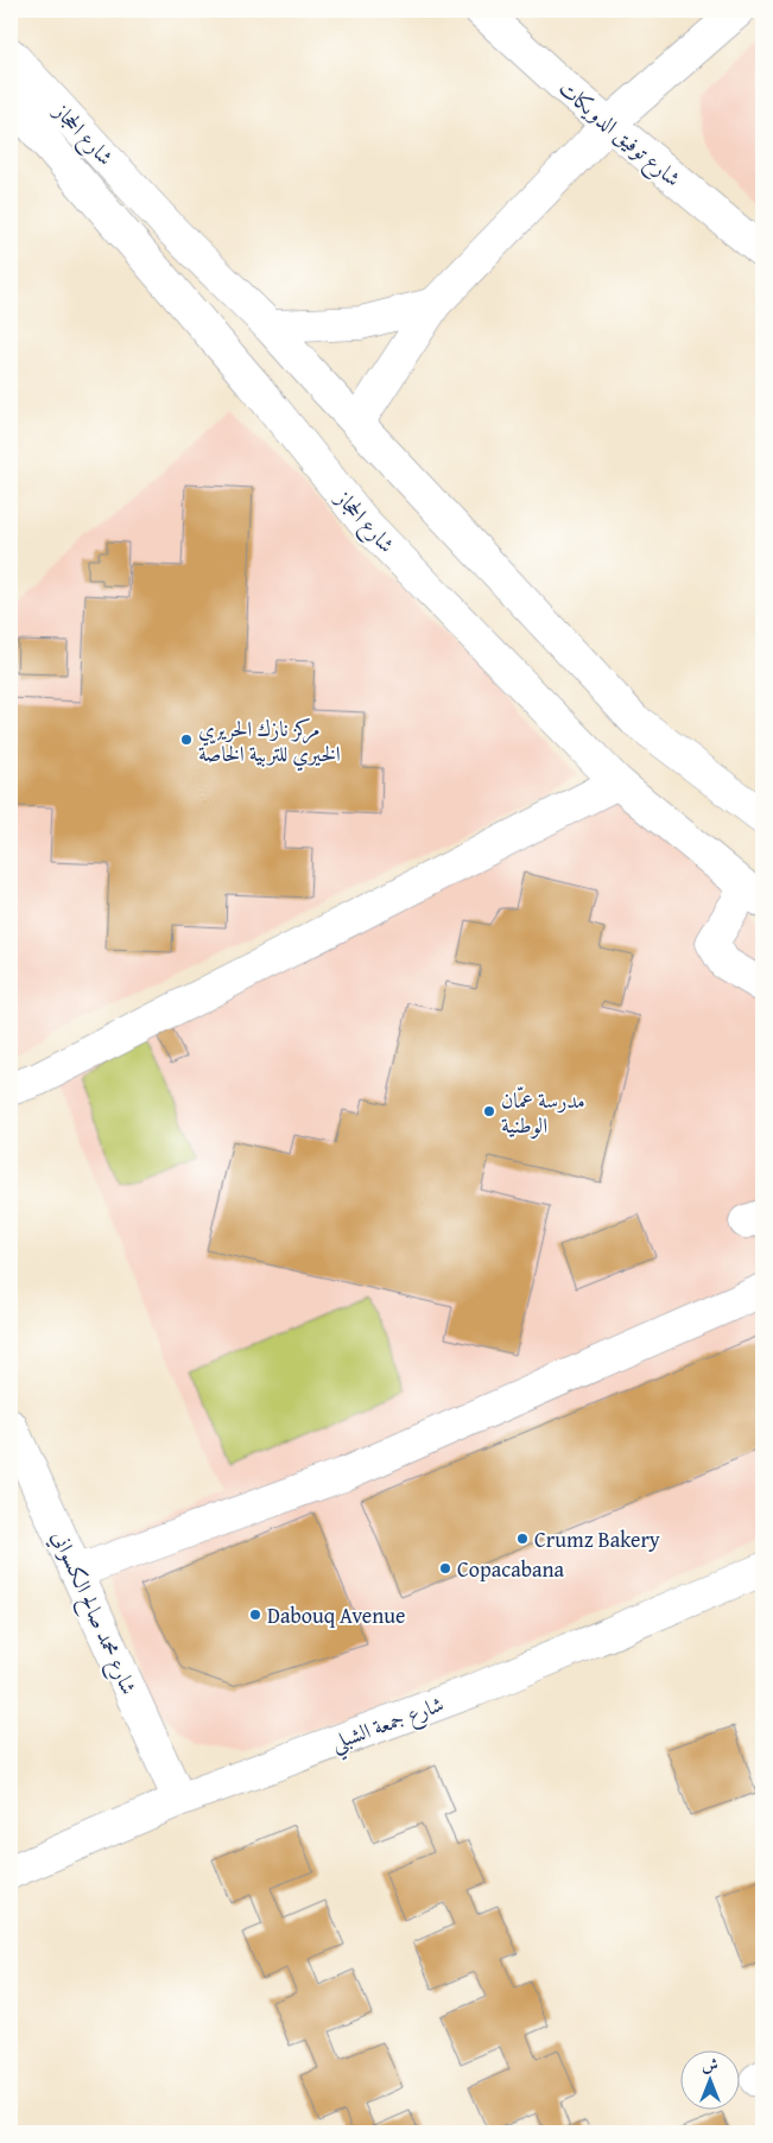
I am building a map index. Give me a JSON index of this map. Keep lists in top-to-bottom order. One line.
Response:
{"streets":{"street":["شارع توفيق الدويكات","شارع الحجاز","شارع محمد صالح الكسواني","شارع جمعة الشبلي"]},"crossings":[["شارع محمد صالح الكسواني","شارع جمعة الشبلي"]],"places":["مركز نازك الحريري الخيري للتربية الخاصّة","مدرسة عمّان الوطنية","Crumz Bakery","Copacabana","Dabouq Avenue"],"north":"top"}
